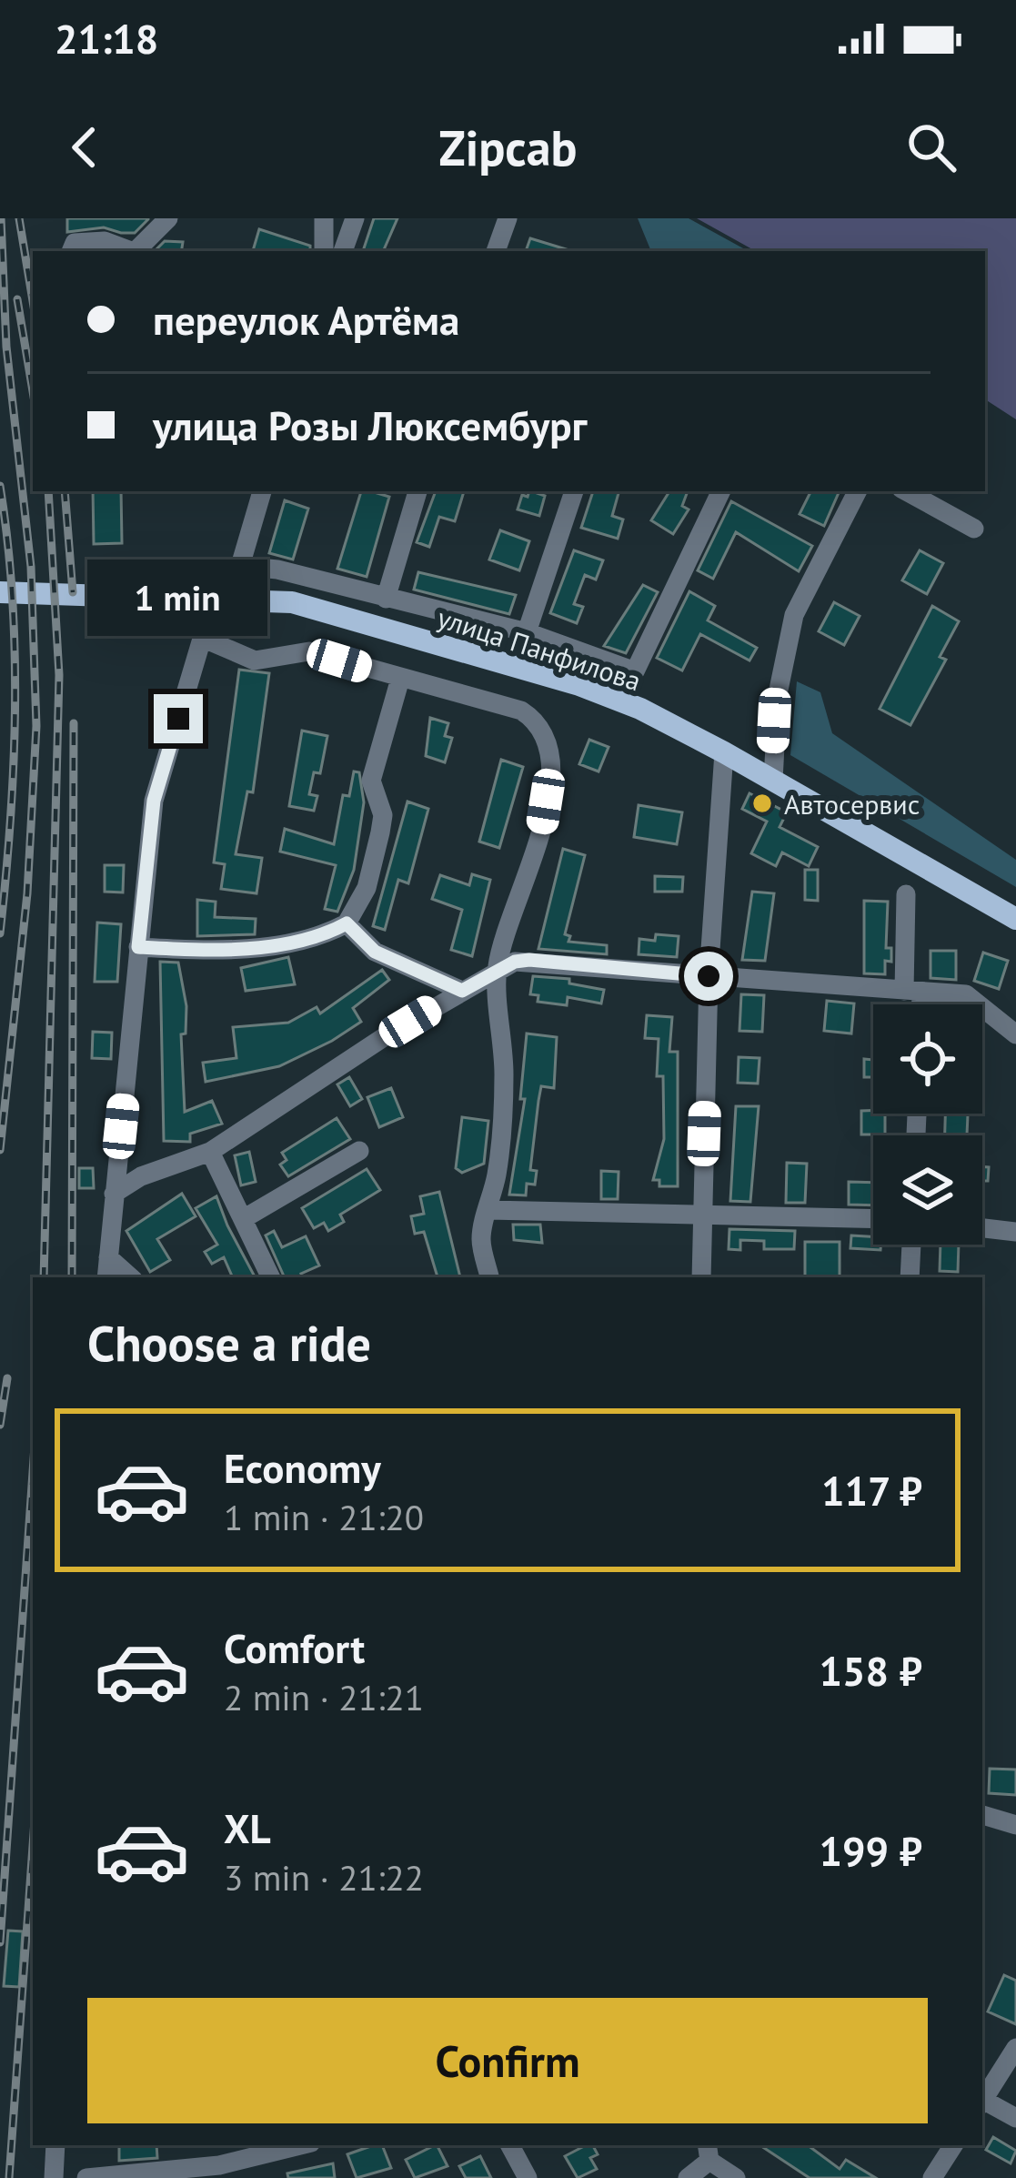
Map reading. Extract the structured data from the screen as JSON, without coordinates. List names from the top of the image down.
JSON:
{
  "streets": {
    "main road": ["улица Панфилова"]
  },
  "places": ["Автосервис"],
  "page": {
    "status": "21:18",
    "header": "Zipcab",
    "banner": ["переулок Артёма", "улица Розы Люксембург"],
    "bubble": "1 min",
    "heading": "Choose a ride",
    "list": [
      {
        "name": "Economy",
        "note": "1 min · 21:20",
        "value": "117 ₽"
      },
      {
        "name": "Comfort",
        "note": "2 min · 21:21",
        "value": "158 ₽"
      },
      {
        "name": "XL",
        "note": "3 min · 21:22",
        "value": "199 ₽"
      }
    ],
    "buttons": "Confirm"
  }
}
